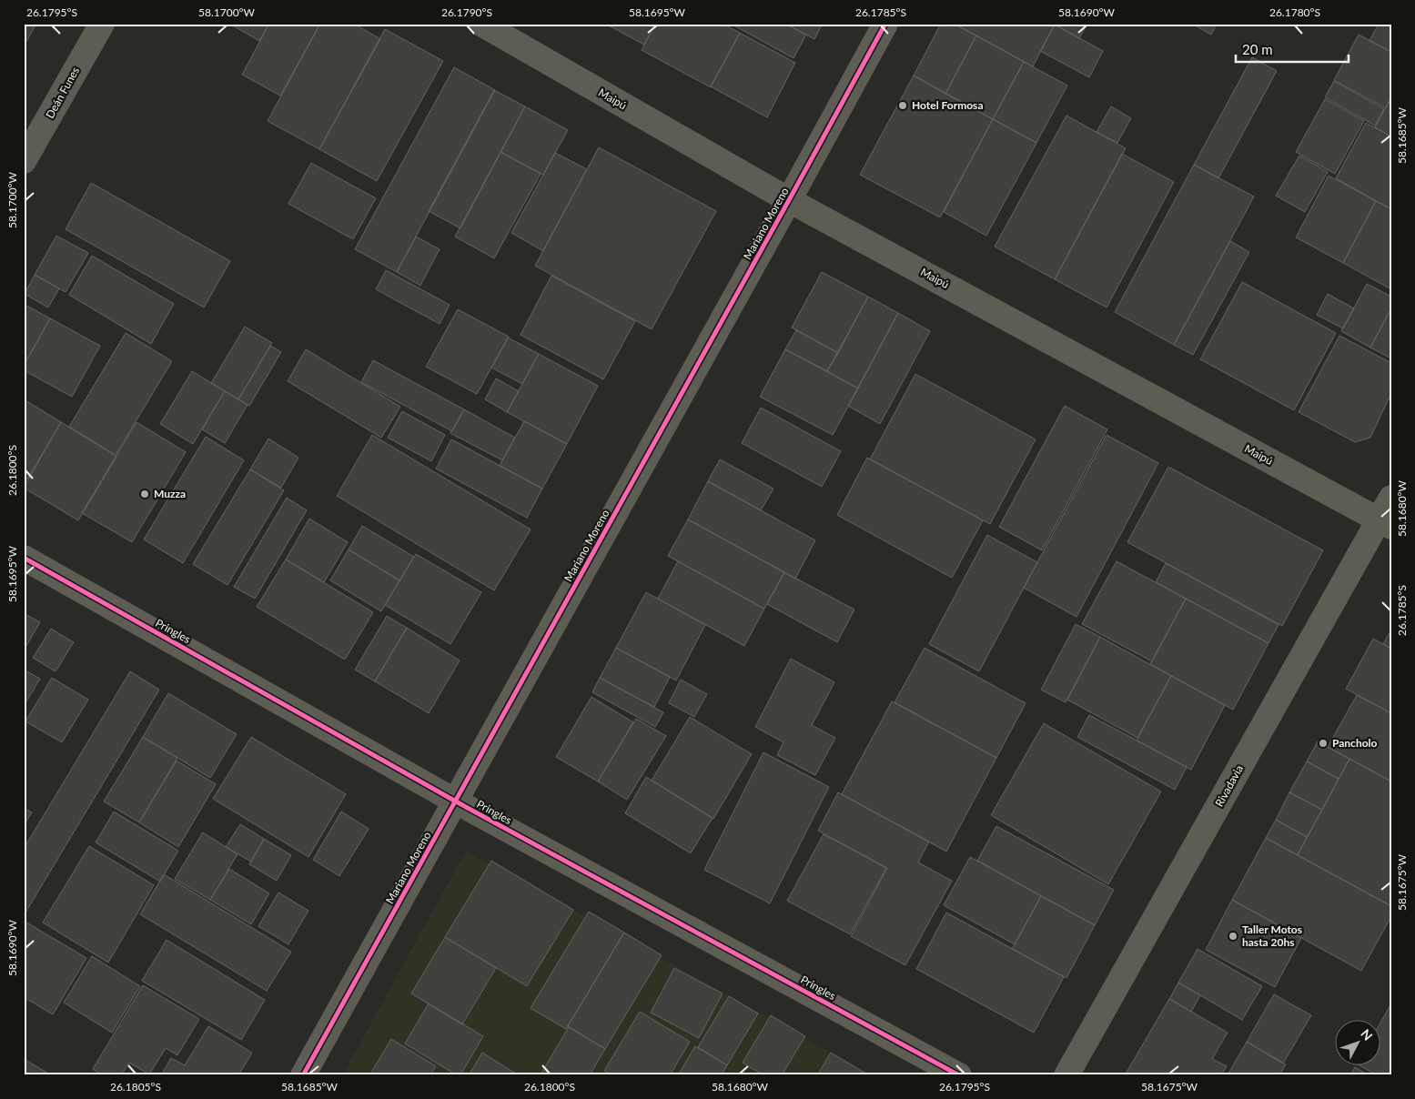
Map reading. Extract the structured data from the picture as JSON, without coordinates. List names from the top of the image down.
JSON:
{
  "streets": {
    "street": [
      "Deán Funes",
      "Maipú",
      "Mariano Moreno",
      "Pringles",
      "Rivadavia"
    ]
  },
  "crossings": [
    ["Maipú", "Mariano Moreno"],
    ["Maipú", "Rivadavia"],
    ["Mariano Moreno", "Pringles"]
  ],
  "places": [
    "Hotel Formosa",
    "Muzza",
    "Pancholo",
    "Taller Motos hasta 20hs"
  ],
  "scale_bar": "20 m",
  "north": "top right",
  "coordinates": [
    "26.1795°S",
    "58.1700°W",
    "26.1790°S",
    "58.1695°W",
    "26.1785°S",
    "58.1690°W",
    "26.1780°S",
    "58.1685°W",
    "26.1800°S",
    "58.1680°W",
    "58.1675°W",
    "26.1805°S"
  ]
}
